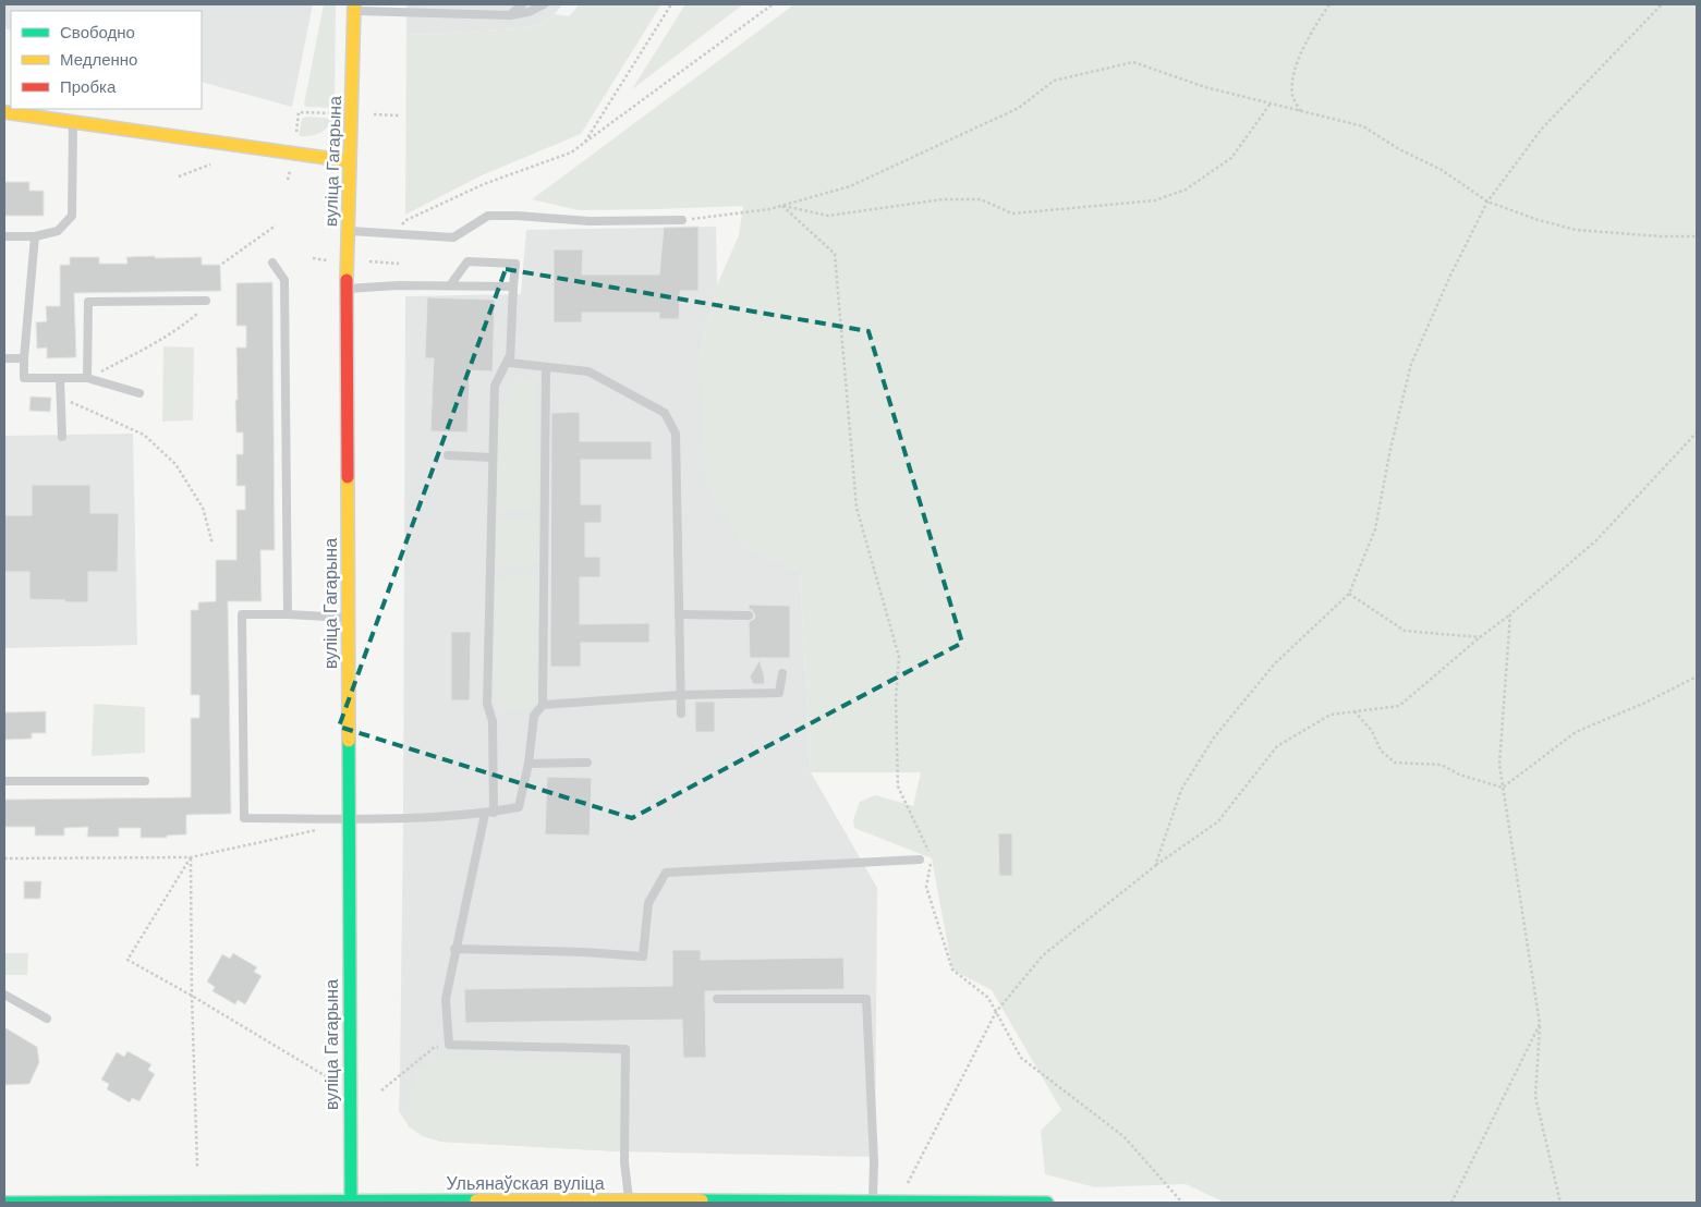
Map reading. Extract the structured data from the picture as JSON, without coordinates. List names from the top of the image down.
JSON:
{
  "streets": {
    "main road": ["вуліца Гагарына", "Ульянаўская вуліца"]
  },
  "crossings": [
    ["вуліца Гагарына", "Ульянаўская вуліца"]
  ],
  "legend": ["Свободно", "Медленно", "Пробка"]
}
